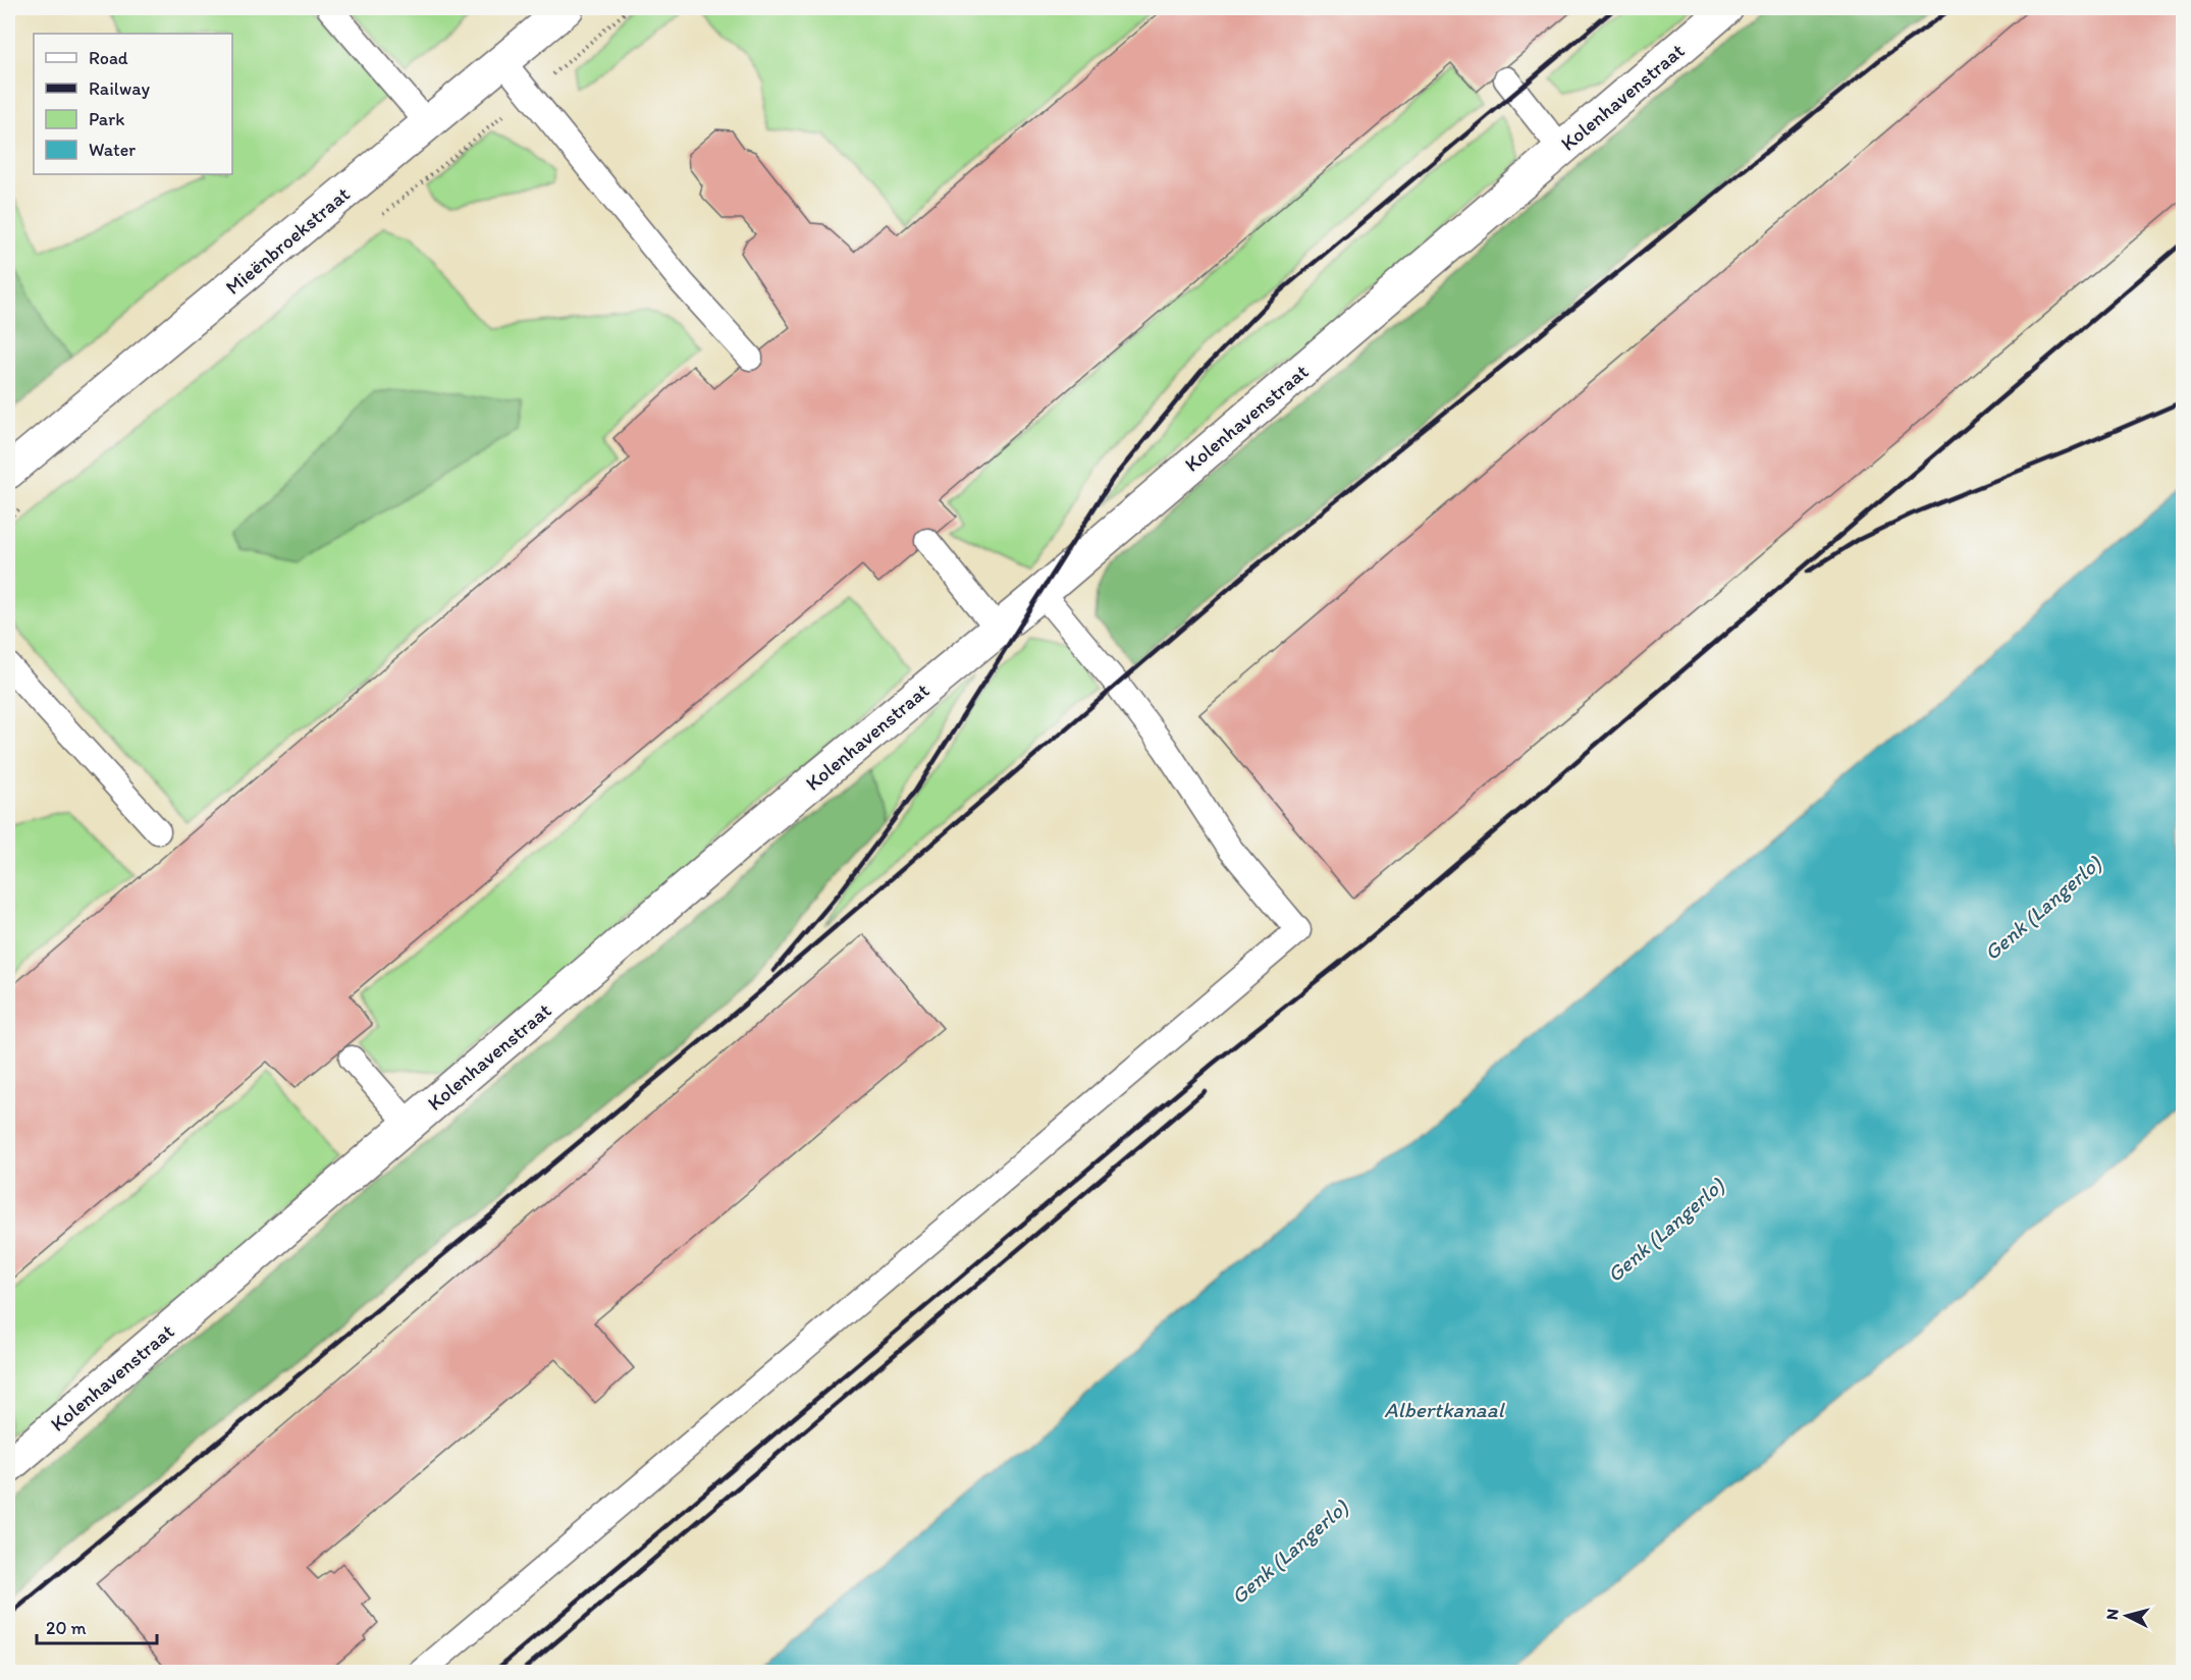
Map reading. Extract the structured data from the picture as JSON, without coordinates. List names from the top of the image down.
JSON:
{
  "streets": {
    "street": ["Kolenhavenstraat", "Mieënbroekstraat"]
  },
  "water": ["Genk (Langerlo)", "Albertkanaal"],
  "legend": [
    "Road",
    "Railway",
    "Park",
    "Water"
  ],
  "scale_bar": "20 m",
  "north": "left"
}
